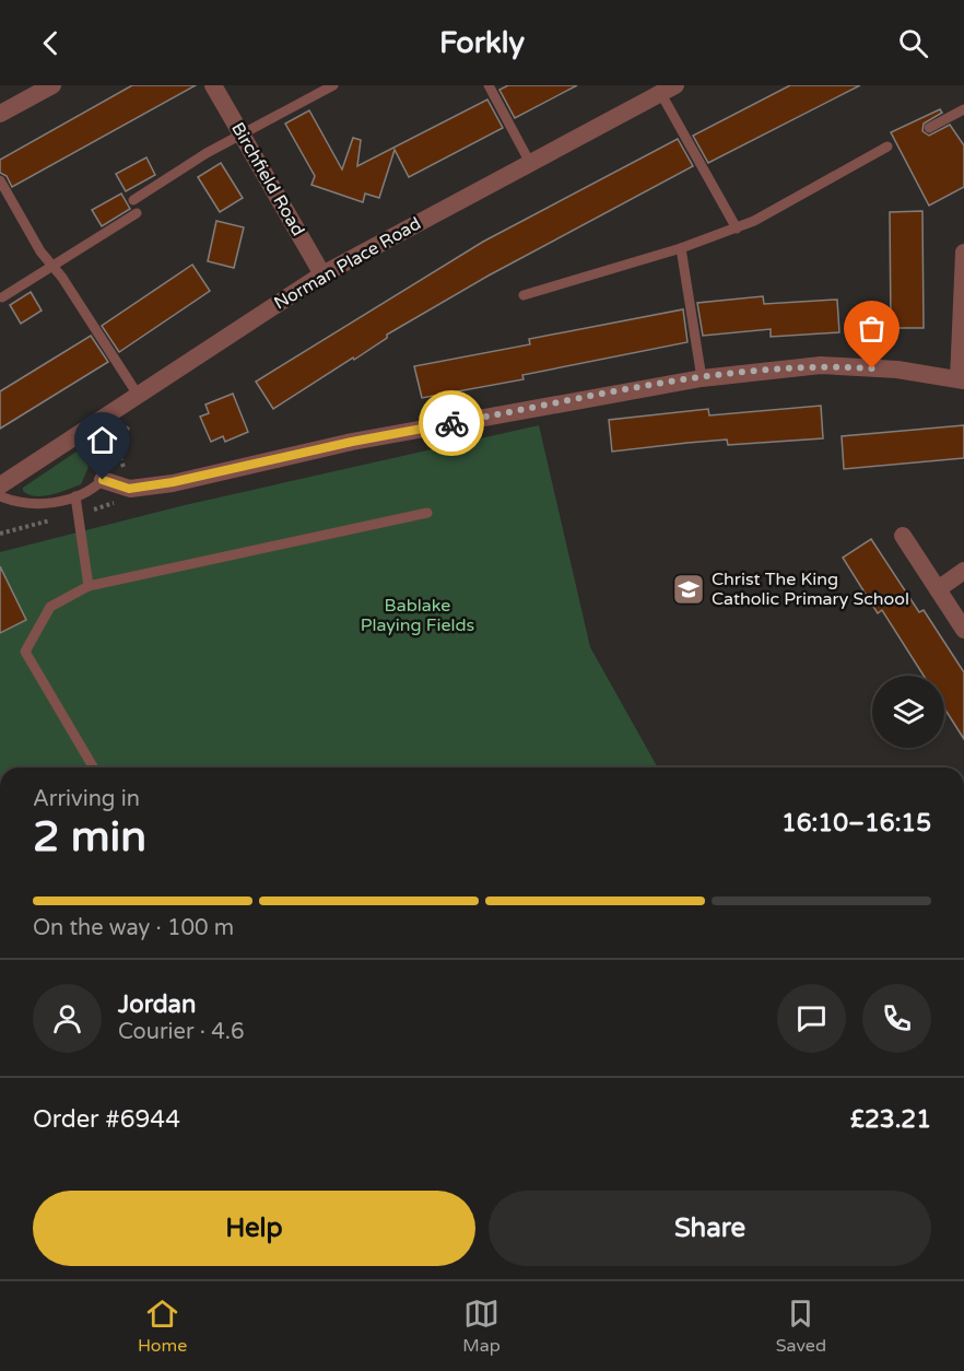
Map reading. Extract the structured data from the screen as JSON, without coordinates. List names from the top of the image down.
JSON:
{
  "streets": {
    "street": ["Birchfield Road", "Norman Place Road"]
  },
  "crossings": [
    ["Birchfield Road", "Norman Place Road"]
  ],
  "parks": ["Bablake Playing Fields"],
  "places": {
    "school or university": ["Christ The King Catholic Primary School"]
  },
  "page": {
    "header": "Forkly",
    "heading": ["2 min", "Arriving in", "16:10–16:15"],
    "panel": [
      "Jordan",
      "Courier · 4.6",
      "Order #6944",
      "£23.21"
    ],
    "bar": "On the way · 100 m",
    "buttons": ["Help", "Share"],
    "tabs": ["Home", "Map", "Saved"]
  }
}
